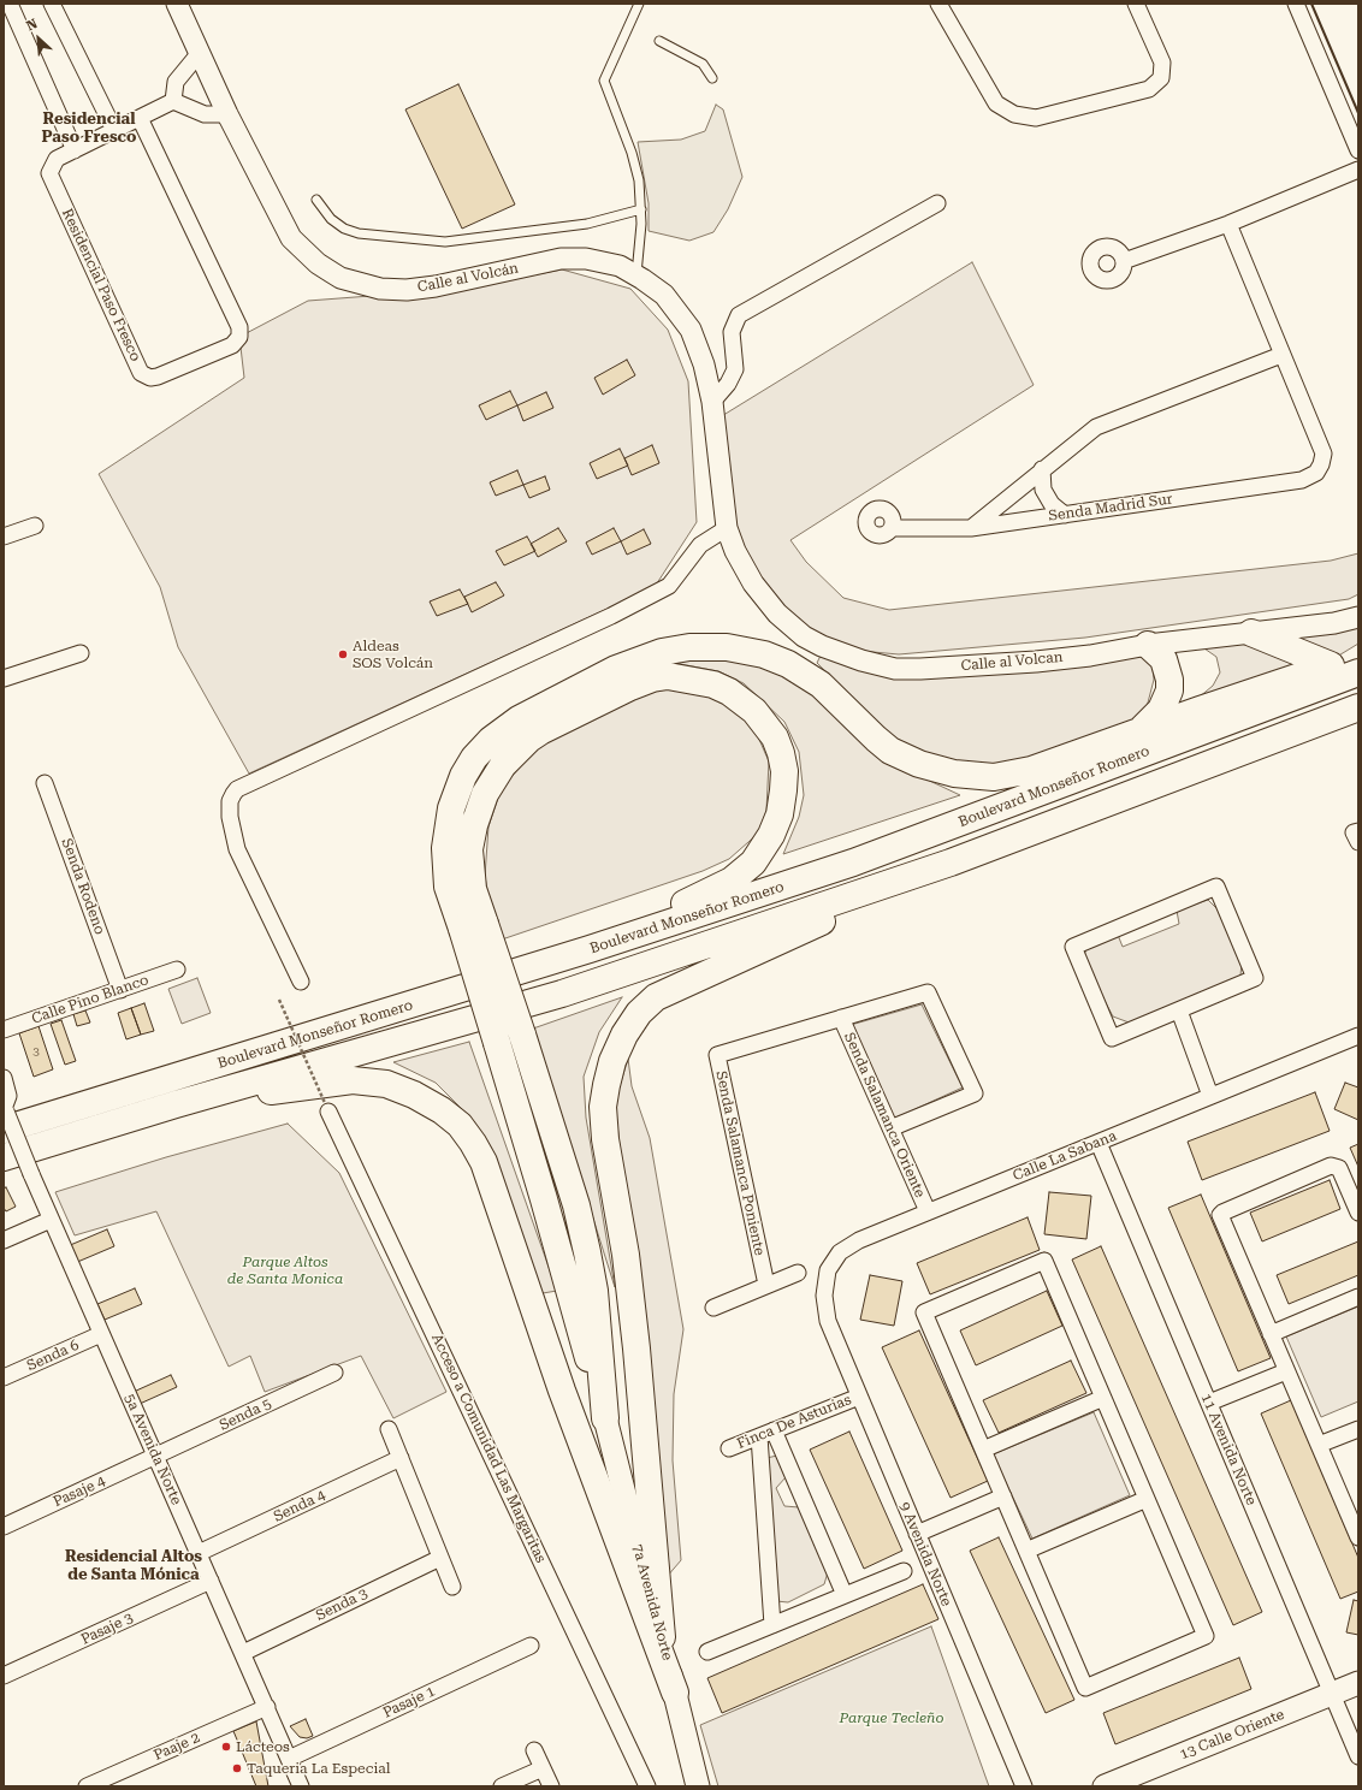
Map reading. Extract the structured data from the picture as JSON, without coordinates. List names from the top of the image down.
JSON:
{
  "streets": {
    "highway": ["Boulevard Monseñor Romero"],
    "main road": ["7a Avenida Norte", "13 Calle Oriente"],
    "street": [
      "Calle al Volcán",
      "Residencial Paso Fresco",
      "Senda Madrid Sur",
      "Calle al Volcan",
      "Senda Rodeno",
      "Calle Pino Blanco",
      "Senda Salamanca Oriente",
      "Calle La Sabana",
      "Senda Salamanca Poniente",
      "Senda 6",
      "Senda 5",
      "Finca De Asturias",
      "Acceso a Comunidad Las Margaritas",
      "5a Avenida Norte",
      "11 Avenida Norte",
      "Pasaje 4",
      "Senda 4",
      "9 Avenida Norte",
      "Senda 3",
      "Pasaje 3",
      "Pasaje 1",
      "Paaje 2"
    ]
  },
  "crossings": [
    ["Calle al Volcán", "Calle al Volcan"],
    ["Boulevard Monseñor Romero", "5a Avenida Norte"],
    ["Senda Rodeno", "Calle Pino Blanco"],
    ["Senda Salamanca Oriente", "Calle La Sabana"],
    ["Senda Salamanca Oriente", "Senda Salamanca Poniente"],
    ["Calle La Sabana", "11 Avenida Norte"],
    ["Calle La Sabana", "9 Avenida Norte"],
    ["Senda 6", "5a Avenida Norte"],
    ["Senda 5", "5a Avenida Norte"],
    ["Senda 5", "Pasaje 4"],
    ["Finca De Asturias", "9 Avenida Norte"],
    ["5a Avenida Norte", "Pasaje 4"],
    ["5a Avenida Norte", "Senda 4"],
    ["5a Avenida Norte", "Senda 3"],
    ["5a Avenida Norte", "Pasaje 3"],
    ["5a Avenida Norte", "Pasaje 1"],
    ["5a Avenida Norte", "Paaje 2"],
    ["11 Avenida Norte", "13 Calle Oriente"]
  ],
  "districts": ["Residencial Paso Fresco", "Residencial Altos de Santa Mónica"],
  "parks": ["Parque Altos de Santa Monica", "Parque Tecleño"],
  "places": ["Aldeas SOS Volcán", "Lácteos", "Taqueria La Especial"],
  "house_numbers": ["3"],
  "north": "top left"
}
